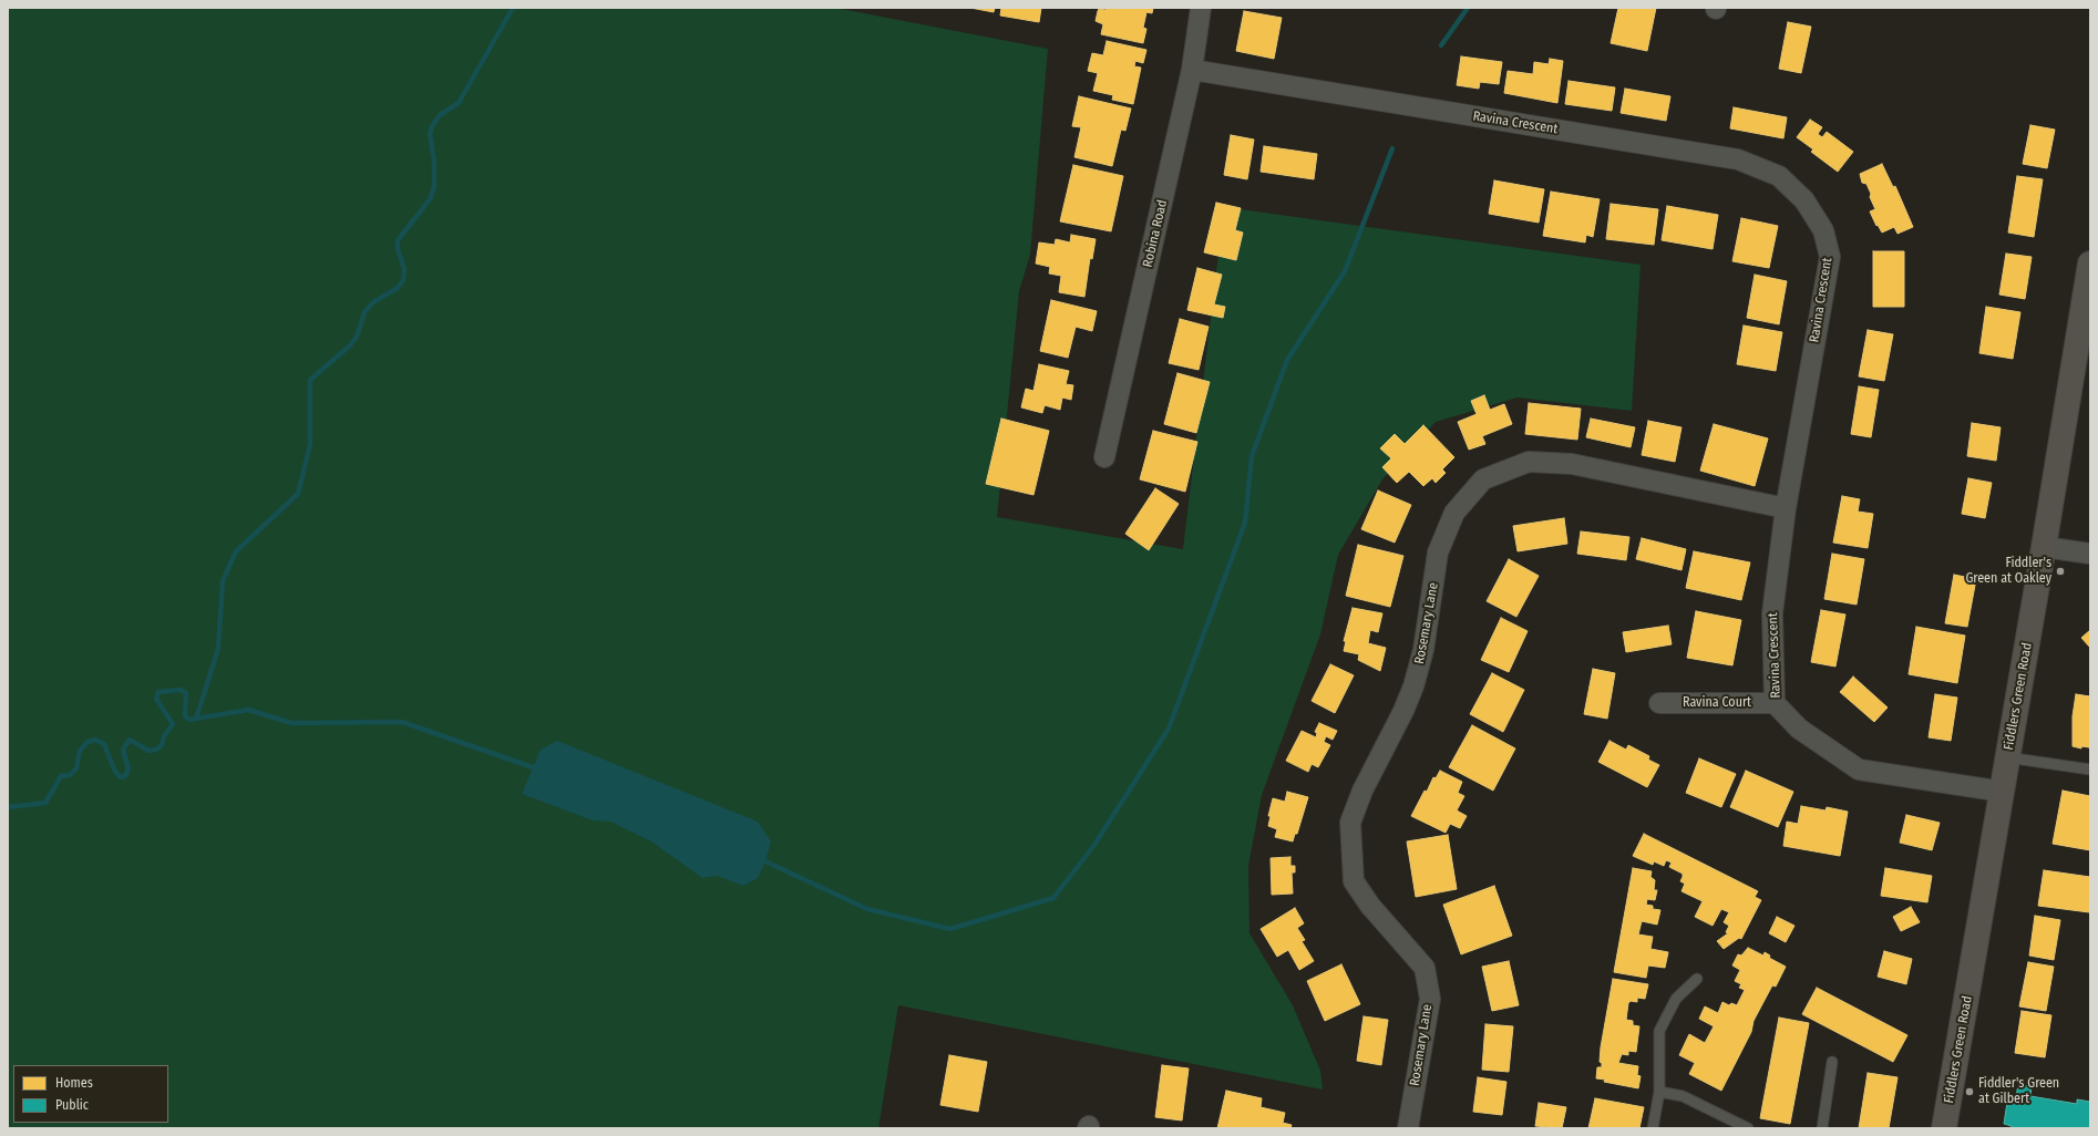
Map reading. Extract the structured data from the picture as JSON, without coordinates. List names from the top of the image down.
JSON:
{
  "streets": {
    "main road": ["Fiddlers Green Road"],
    "street": [
      "Ravina Crescent",
      "Robina Road",
      "Rosemary Lane",
      "Ravina Court"
    ]
  },
  "crossings": [
    ["Ravina Crescent", "Robina Road"],
    ["Ravina Crescent", "Rosemary Lane"],
    ["Ravina Crescent", "Fiddlers Green Road"],
    ["Ravina Crescent", "Ravina Court"]
  ],
  "places": ["Fiddler's Green at Oakley", "Fiddler's Green at Gilbert"],
  "legend": ["Homes", "Public"]
}
